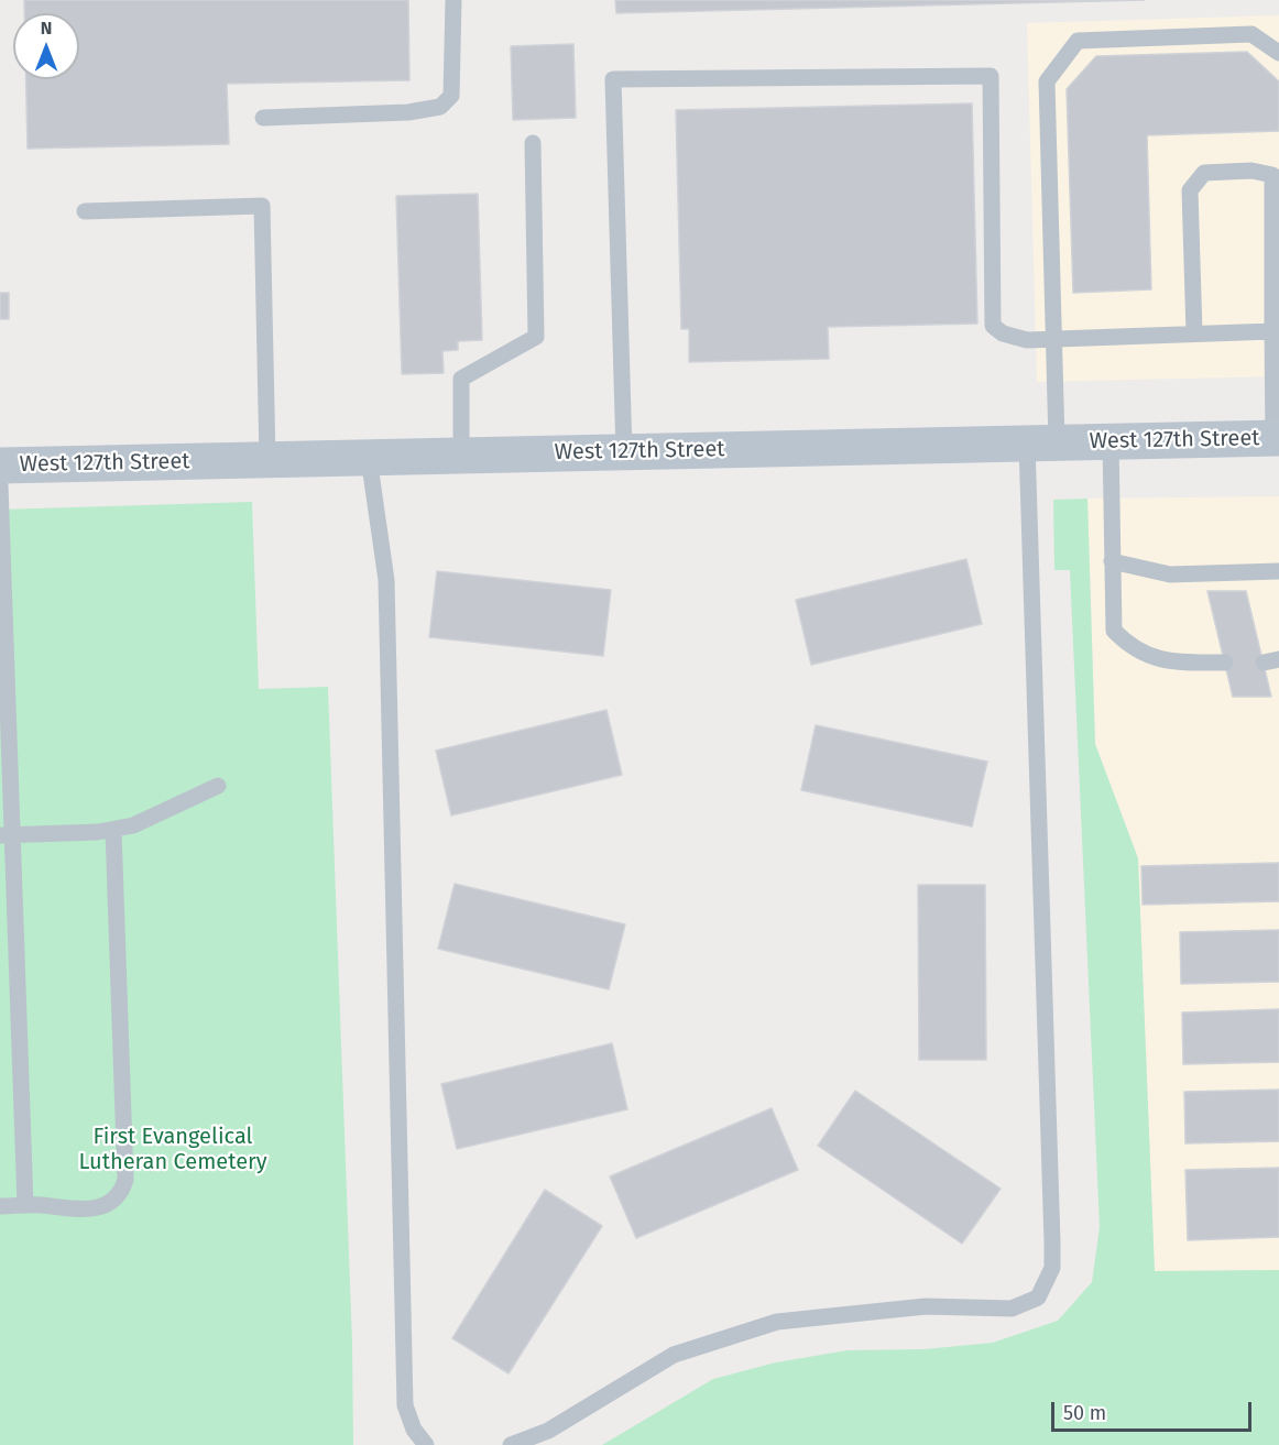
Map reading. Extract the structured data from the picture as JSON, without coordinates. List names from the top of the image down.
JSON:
{
  "streets": {
    "main road": ["West 127th Street"]
  },
  "parks": ["First Evangelical Lutheran Cemetery"],
  "scale_bar": "50 m",
  "north": "top"
}
